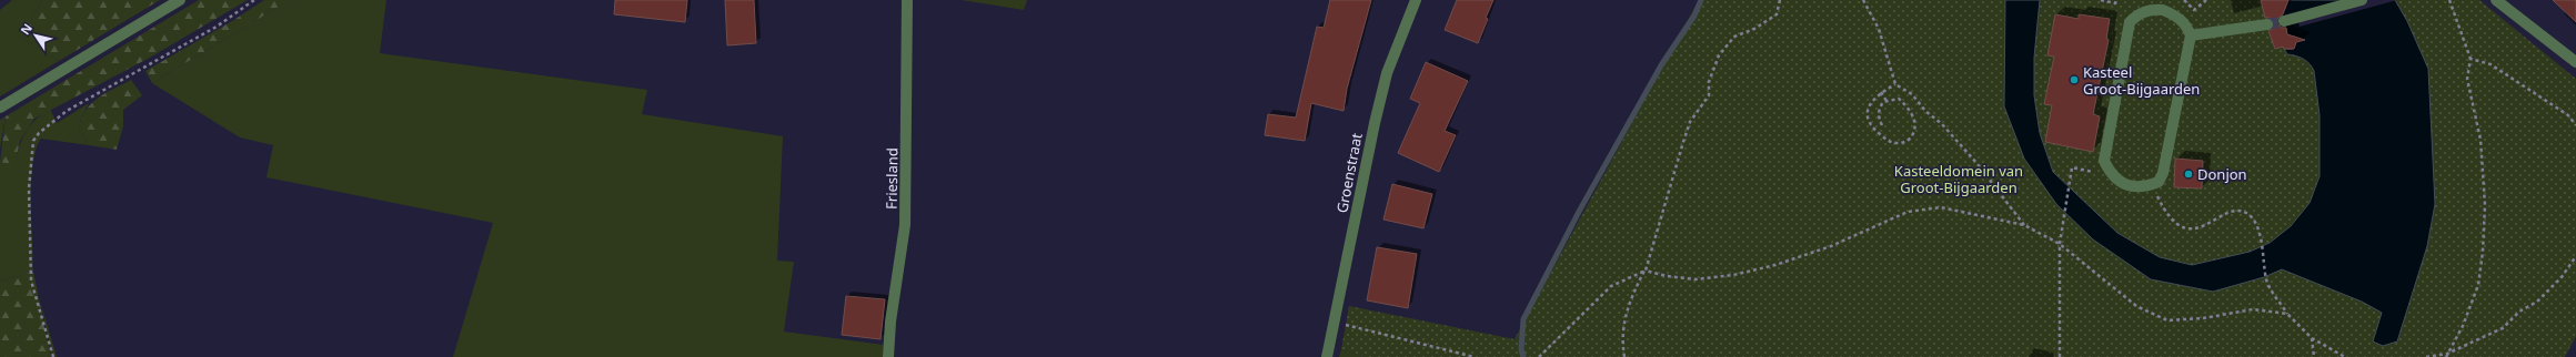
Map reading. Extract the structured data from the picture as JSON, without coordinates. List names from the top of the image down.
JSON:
{
  "streets": {
    "street": ["Groenstraat", "Friesland"]
  },
  "parks": ["Kasteeldomein van Groot-Bijgaarden"],
  "places": ["Kasteel Groot-Bijgaarden", "Donjon"],
  "north": "top left"
}
